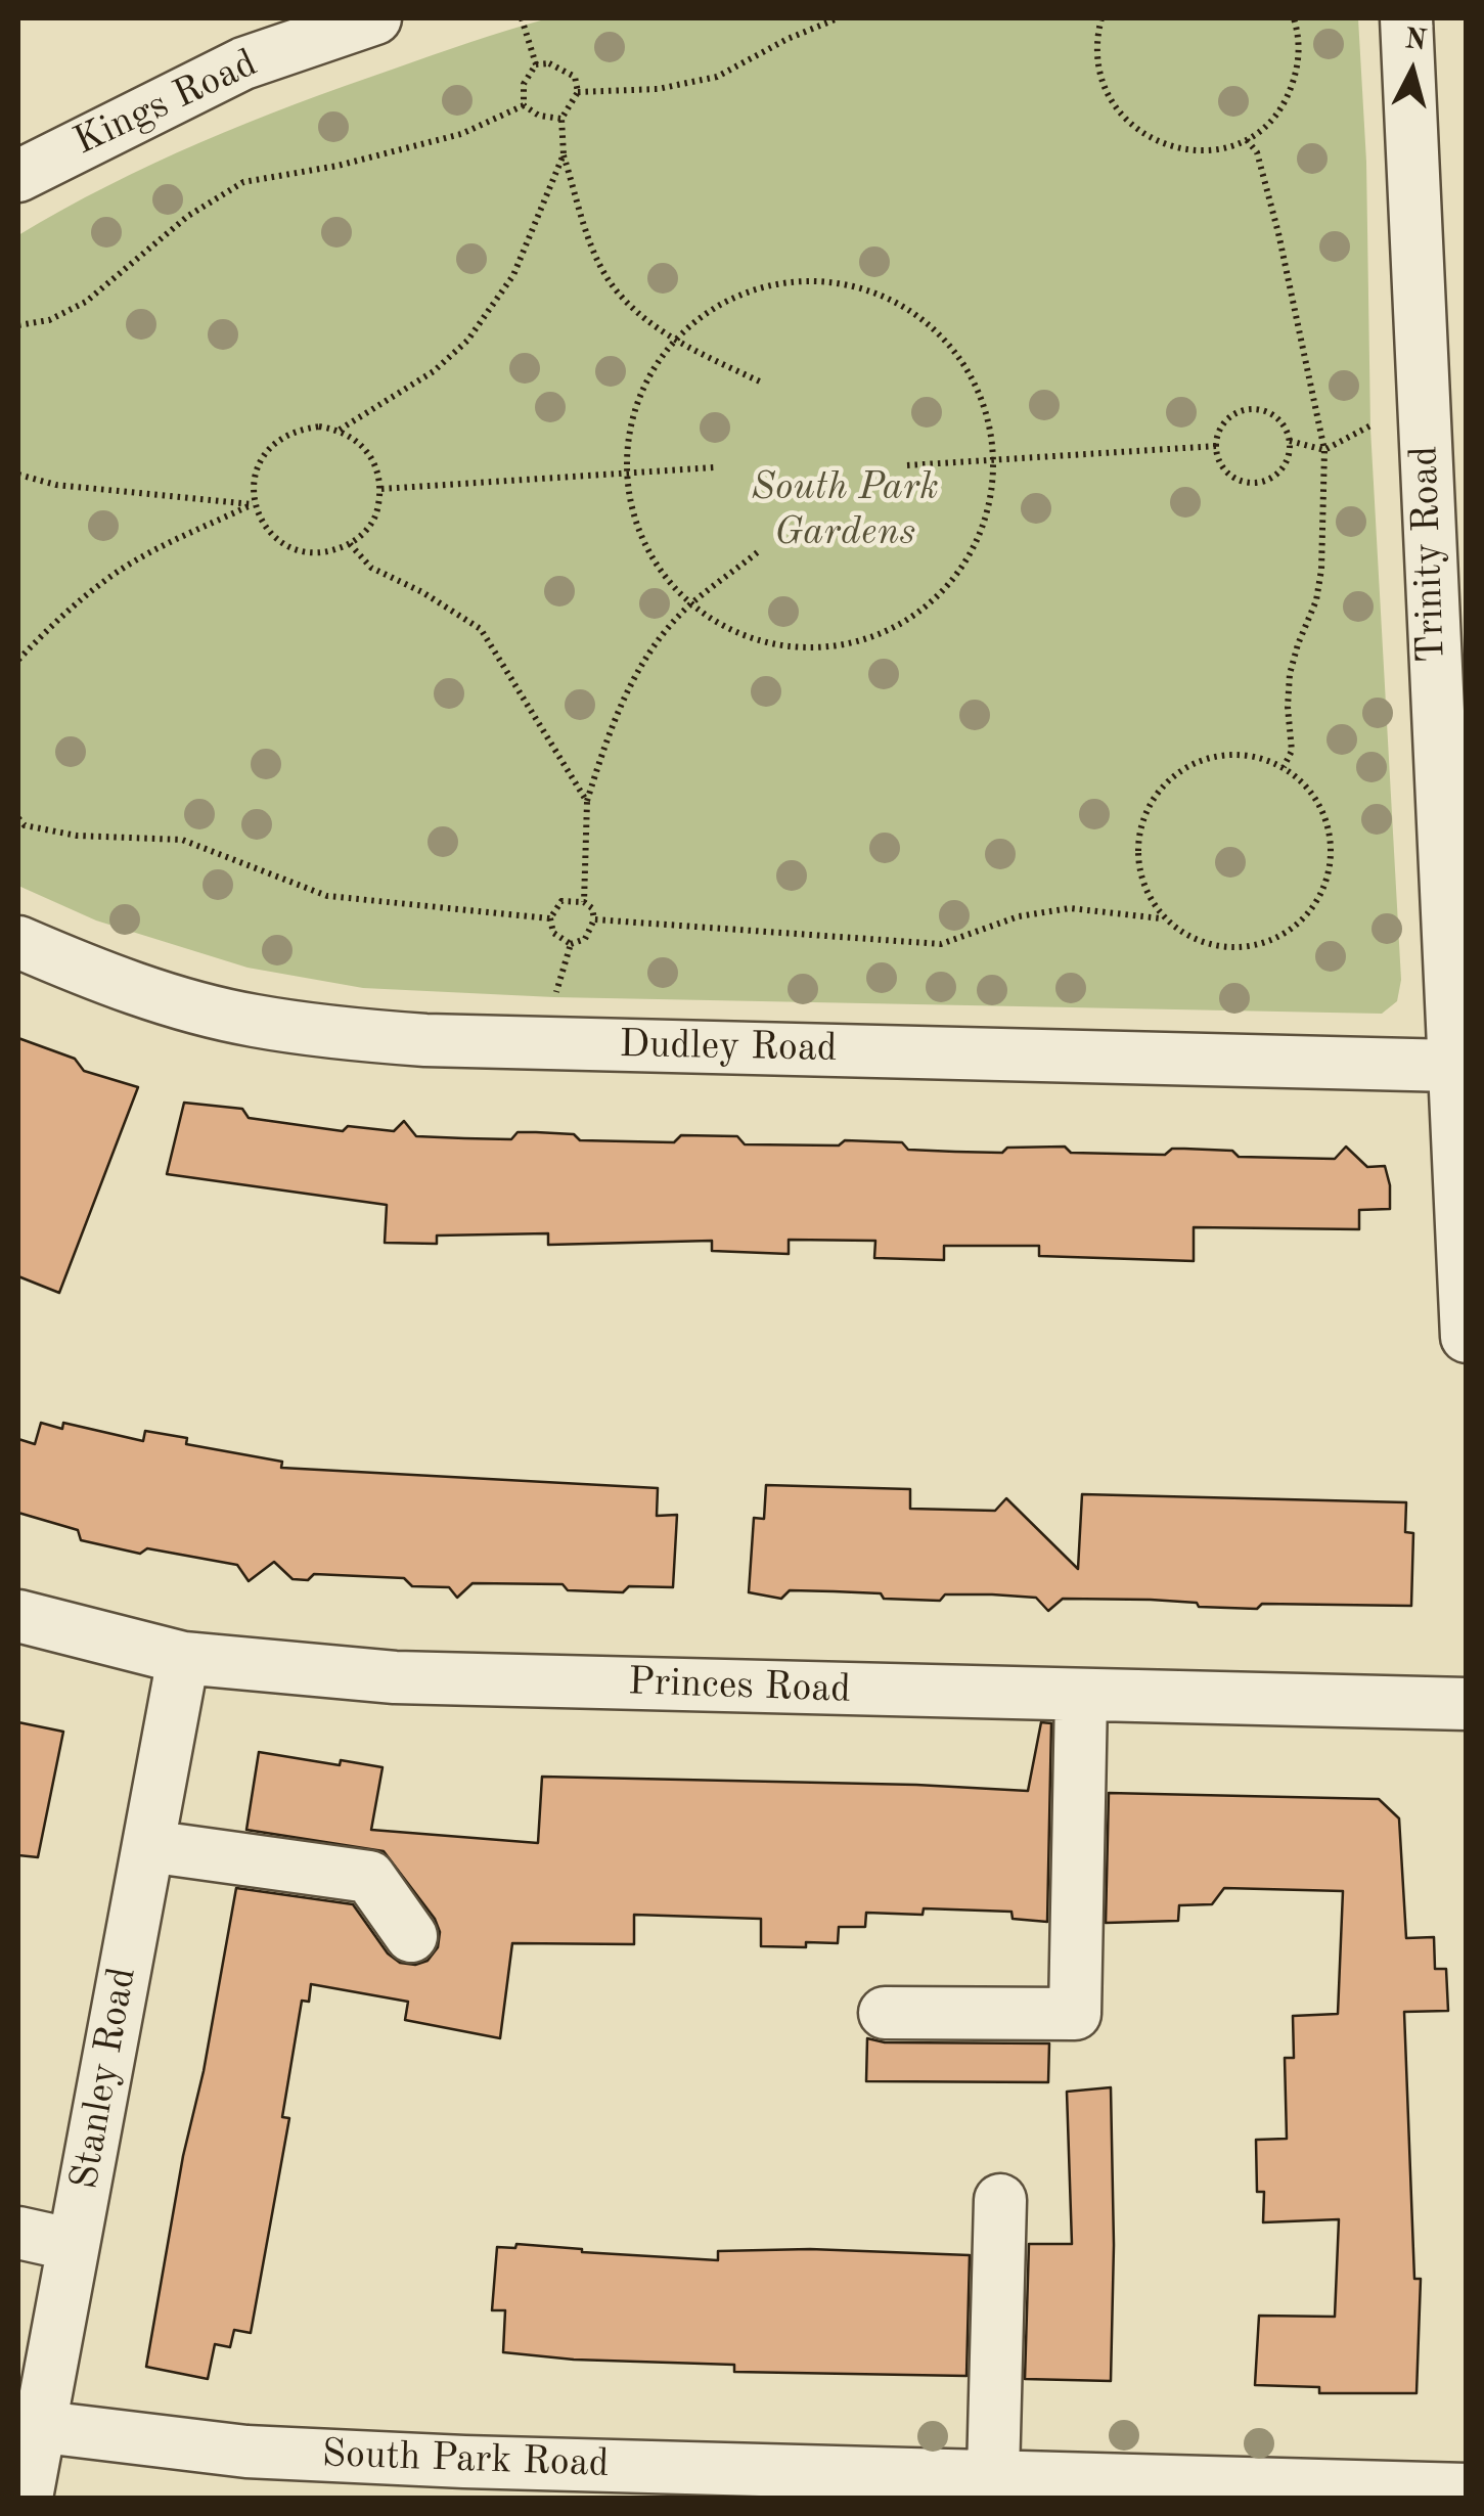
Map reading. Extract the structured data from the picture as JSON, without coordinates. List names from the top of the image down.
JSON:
{
  "streets": {
    "street": [
      "Kings Road",
      "Trinity Road",
      "Dudley Road",
      "Princes Road",
      "Stanley Road",
      "South Park Road"
    ]
  },
  "crossings": [
    ["Trinity Road", "Dudley Road"],
    ["Princes Road", "Stanley Road"],
    ["Stanley Road", "South Park Road"]
  ],
  "parks": ["South Park Gardens"],
  "north": "top"
}
